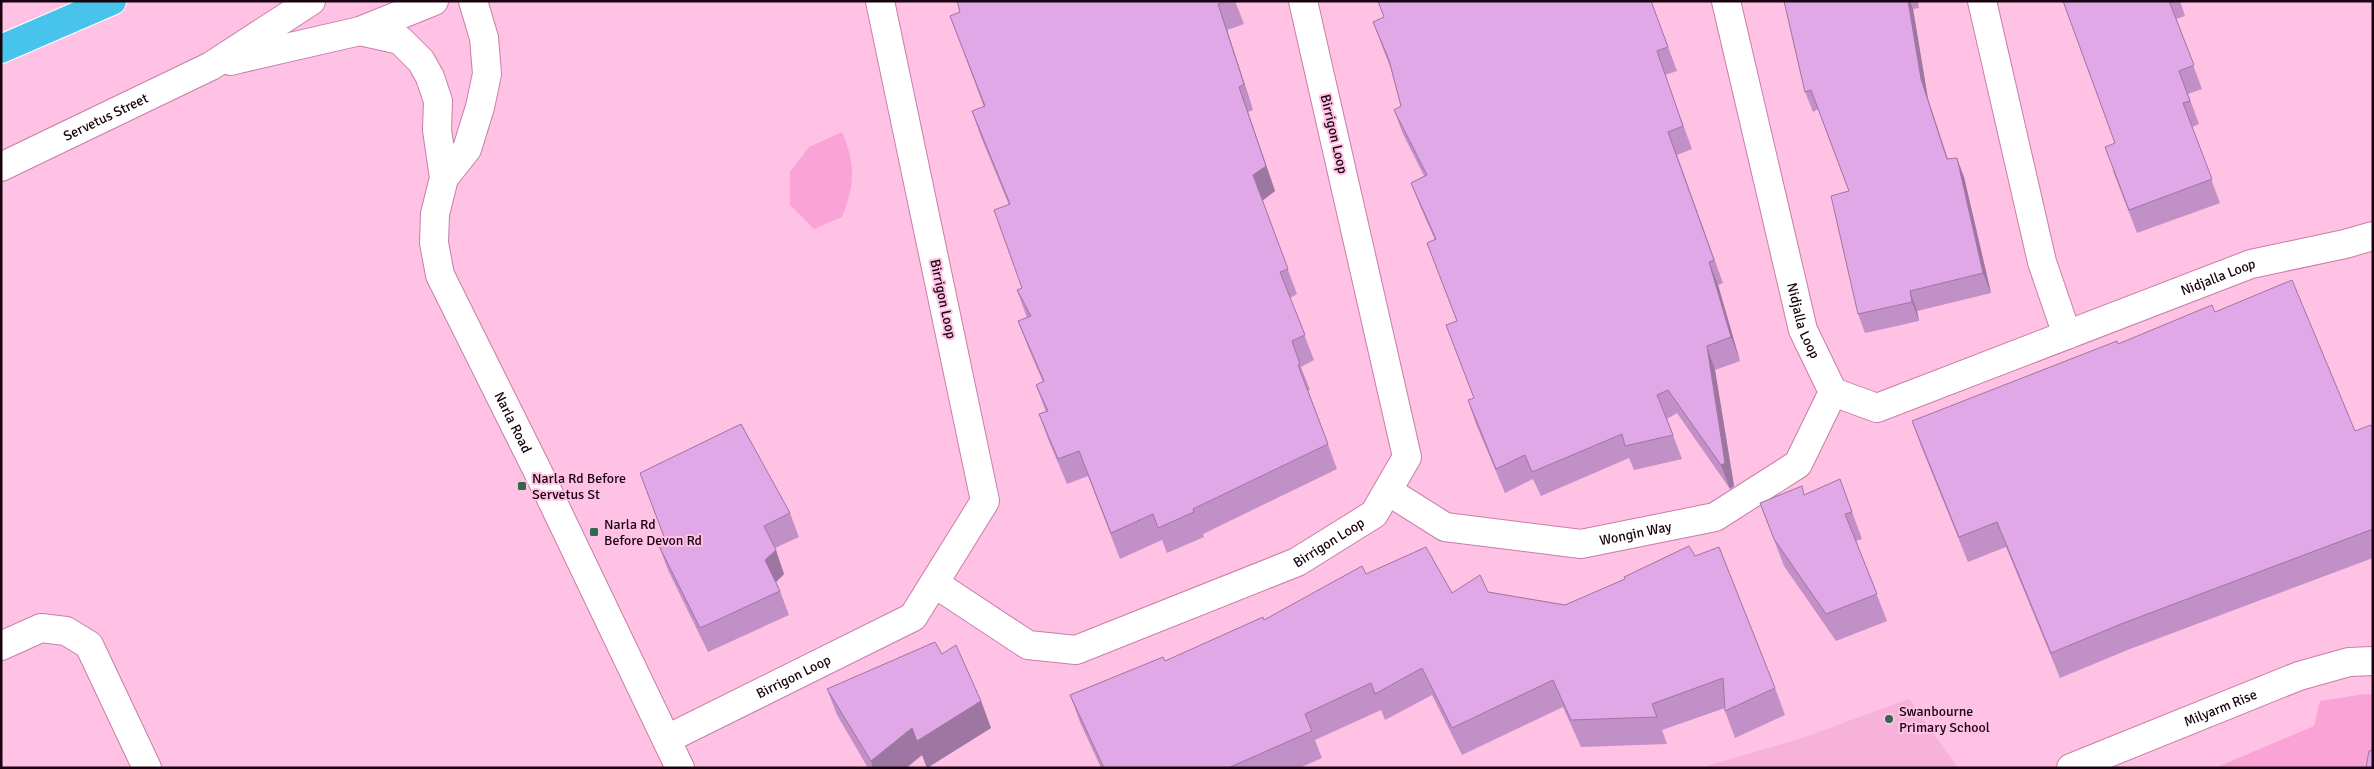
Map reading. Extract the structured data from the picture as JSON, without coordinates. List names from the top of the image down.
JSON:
{
  "streets": {
    "street": [
      "Servetus Street",
      "Birrigon Loop",
      "Nidjalla Loop",
      "Narla Road",
      "Wongin Way",
      "Milyarm Rise"
    ]
  },
  "crossings": [
    ["Servetus Street", "Narla Road"],
    ["Birrigon Loop", "Narla Road"],
    ["Birrigon Loop", "Wongin Way"],
    ["Nidjalla Loop", "Wongin Way"]
  ],
  "places": {
    "transit": ["Narla Rd Before Servetus St", "Narla Rd Before Devon Rd"],
    "other": ["Swanbourne Primary School"]
  }
}
